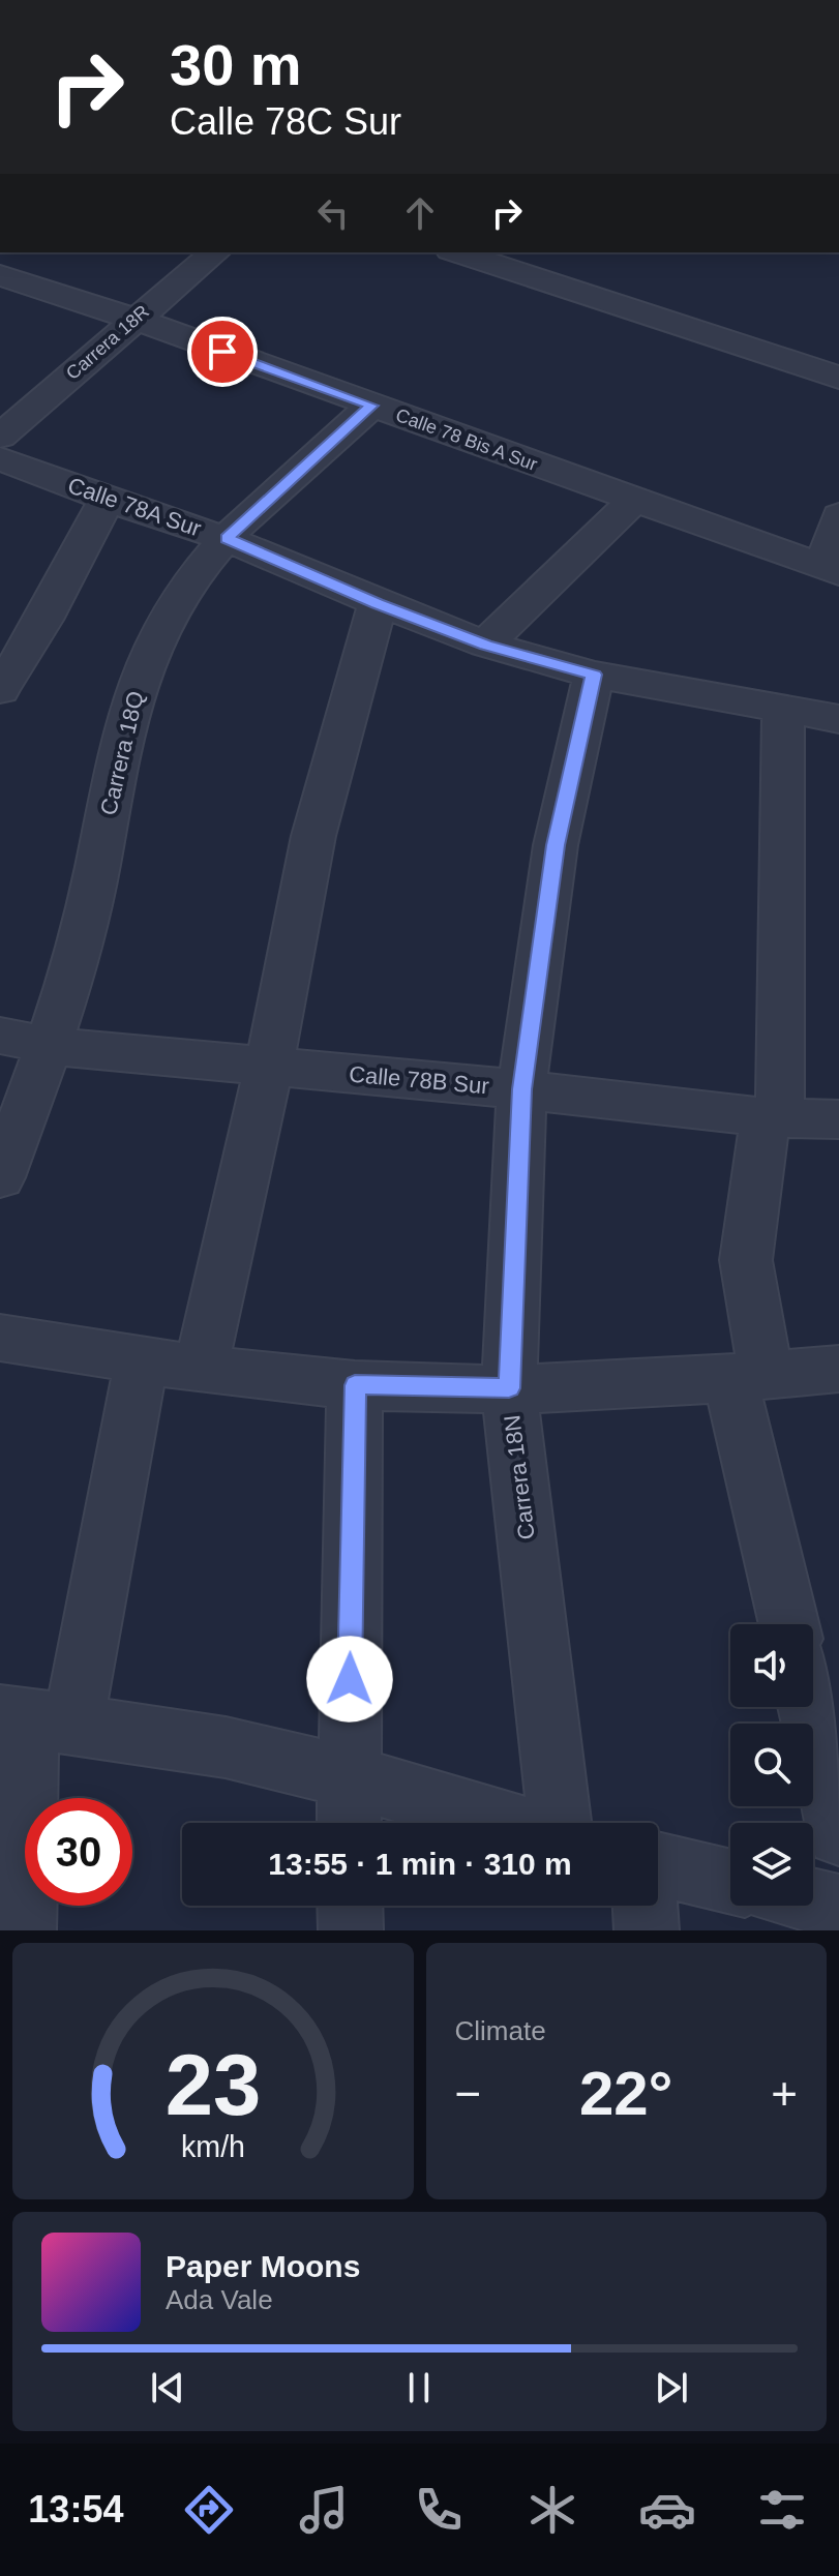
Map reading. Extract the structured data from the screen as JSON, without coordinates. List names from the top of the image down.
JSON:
{
  "streets": {
    "street": [
      "Carrera 18R",
      "Calle 78 Bis A Sur",
      "Calle 78A Sur",
      "Carrera 18Q",
      "Calle 78B Sur",
      "Carrera 18N"
    ]
  },
  "crossings": [
    ["Carrera 18R", "Calle 78 Bis A Sur"],
    ["Calle 78 Bis A Sur", "Carrera 18Q"],
    ["Calle 78A Sur", "Carrera 18Q"],
    ["Calle 78A Sur", "Carrera 18N"],
    ["Carrera 18Q", "Calle 78B Sur"],
    ["Calle 78B Sur", "Carrera 18N"]
  ],
  "page": {
    "turn": ["30 m", "Calle 78C Sur"],
    "limit": "30",
    "trip": "13:55 · 1 min · 310 m",
    "tile": "Climate",
    "heat": ["−", "22°", "+"],
    "song": ["Paper Moons", "Ada Vale"],
    "tabs": "13:54",
    "gauge": ["23", "km/h"]
  }
}
